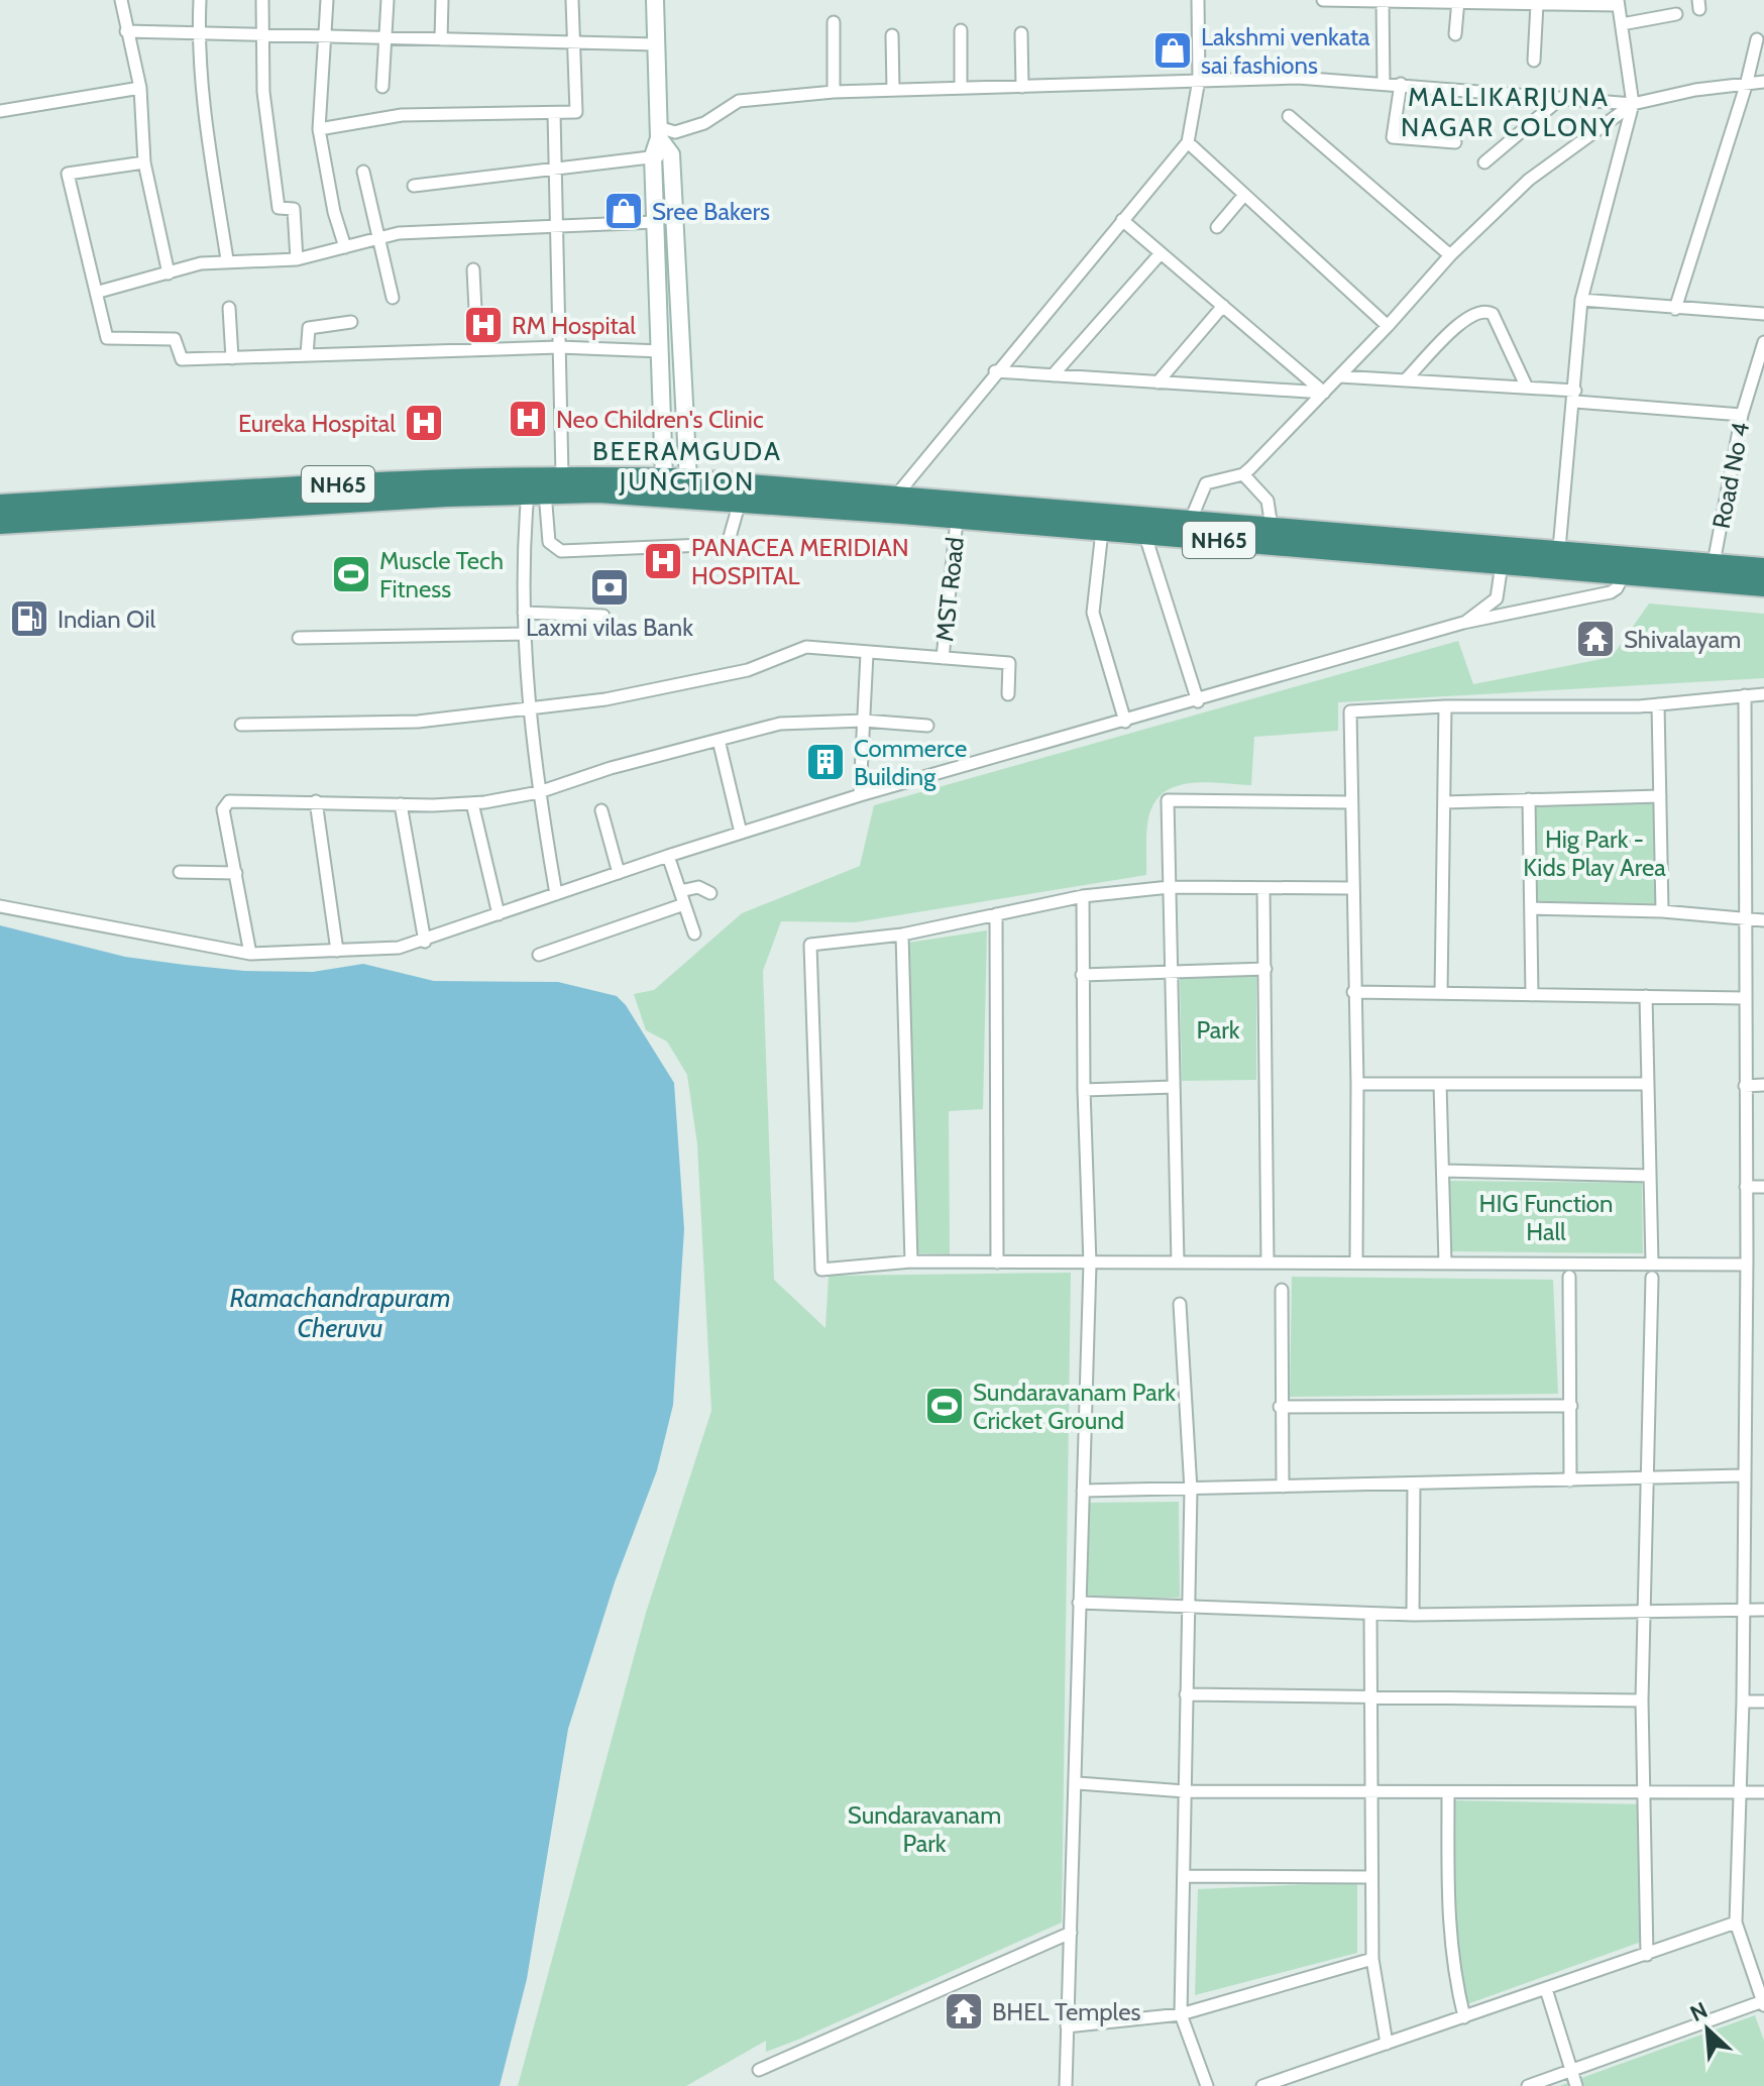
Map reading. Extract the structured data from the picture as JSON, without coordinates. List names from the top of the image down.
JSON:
{
  "streets": {
    "highway": ["NH65"],
    "street": ["Road No 4", "MST Road"]
  },
  "crossings": [
    ["Road No 4", "NH65"],
    ["NH65", "MST Road"]
  ],
  "districts": ["MALLIKARJUNA NAGAR COLONY", "BEERAMGUDA JUNCTION"],
  "water": ["Ramachandrapuram Cheruvu"],
  "parks": [
    "Hig Park - Kids Play Area",
    "Park",
    "HIG Function Hall",
    "Sundaravanam Park"
  ],
  "places": {
    "shop": ["Lakshmi venkata sai fashions", "Sree Bakers"],
    "hospital": [
      "RM Hospital",
      "Neo Children's Clinic",
      "Eureka Hospital",
      "PANACEA MERIDIAN HOSPITAL"
    ],
    "sports": ["Muscle Tech Fitness", "Sundaravanam Park Cricket Ground"],
    "bank": ["Laxmi vilas Bank"],
    "fuel station": ["Indian Oil"],
    "temple": ["Shivalayam", "BHEL Temples"],
    "building": ["Commerce Building"]
  },
  "north": "top left"
}
